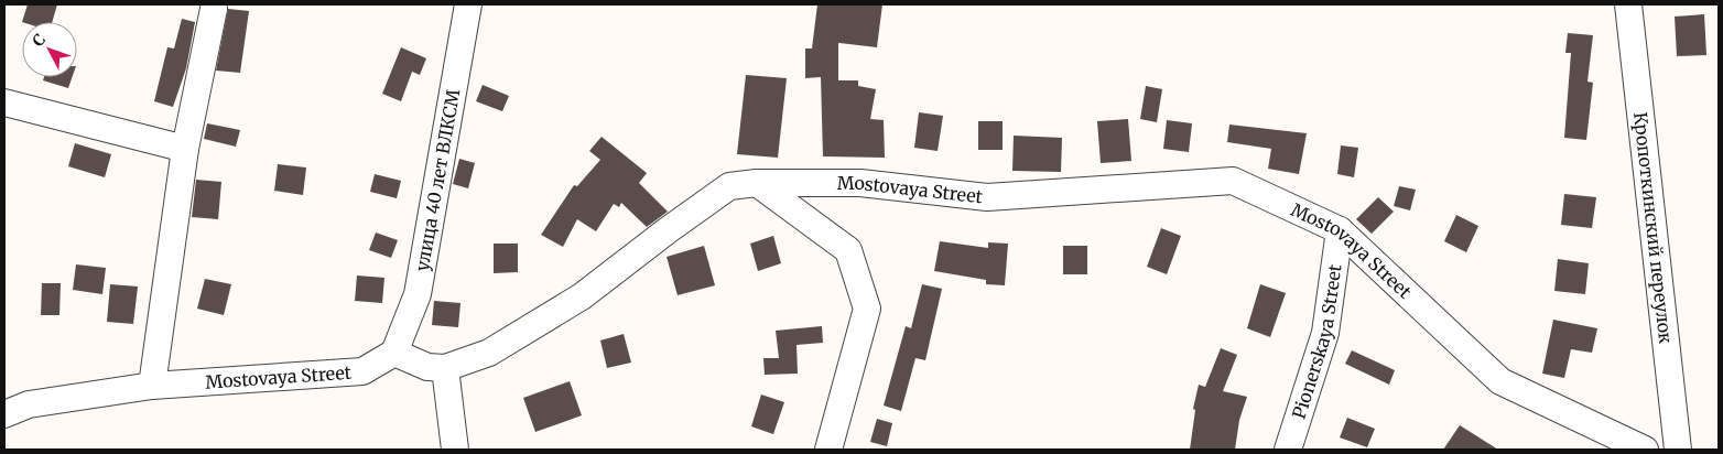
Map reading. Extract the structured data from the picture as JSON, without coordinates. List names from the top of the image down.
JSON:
{
  "streets": {
    "street": [
      "улица 40 лет ВЛКСМ",
      "Mostovaya Street",
      "Кропоткинский переулок",
      "Pionerskaya Street"
    ]
  },
  "crossings": [
    ["улица 40 лет ВЛКСМ", "Mostovaya Street"],
    ["Mostovaya Street", "Pionerskaya Street"]
  ],
  "north": "top left"
}
